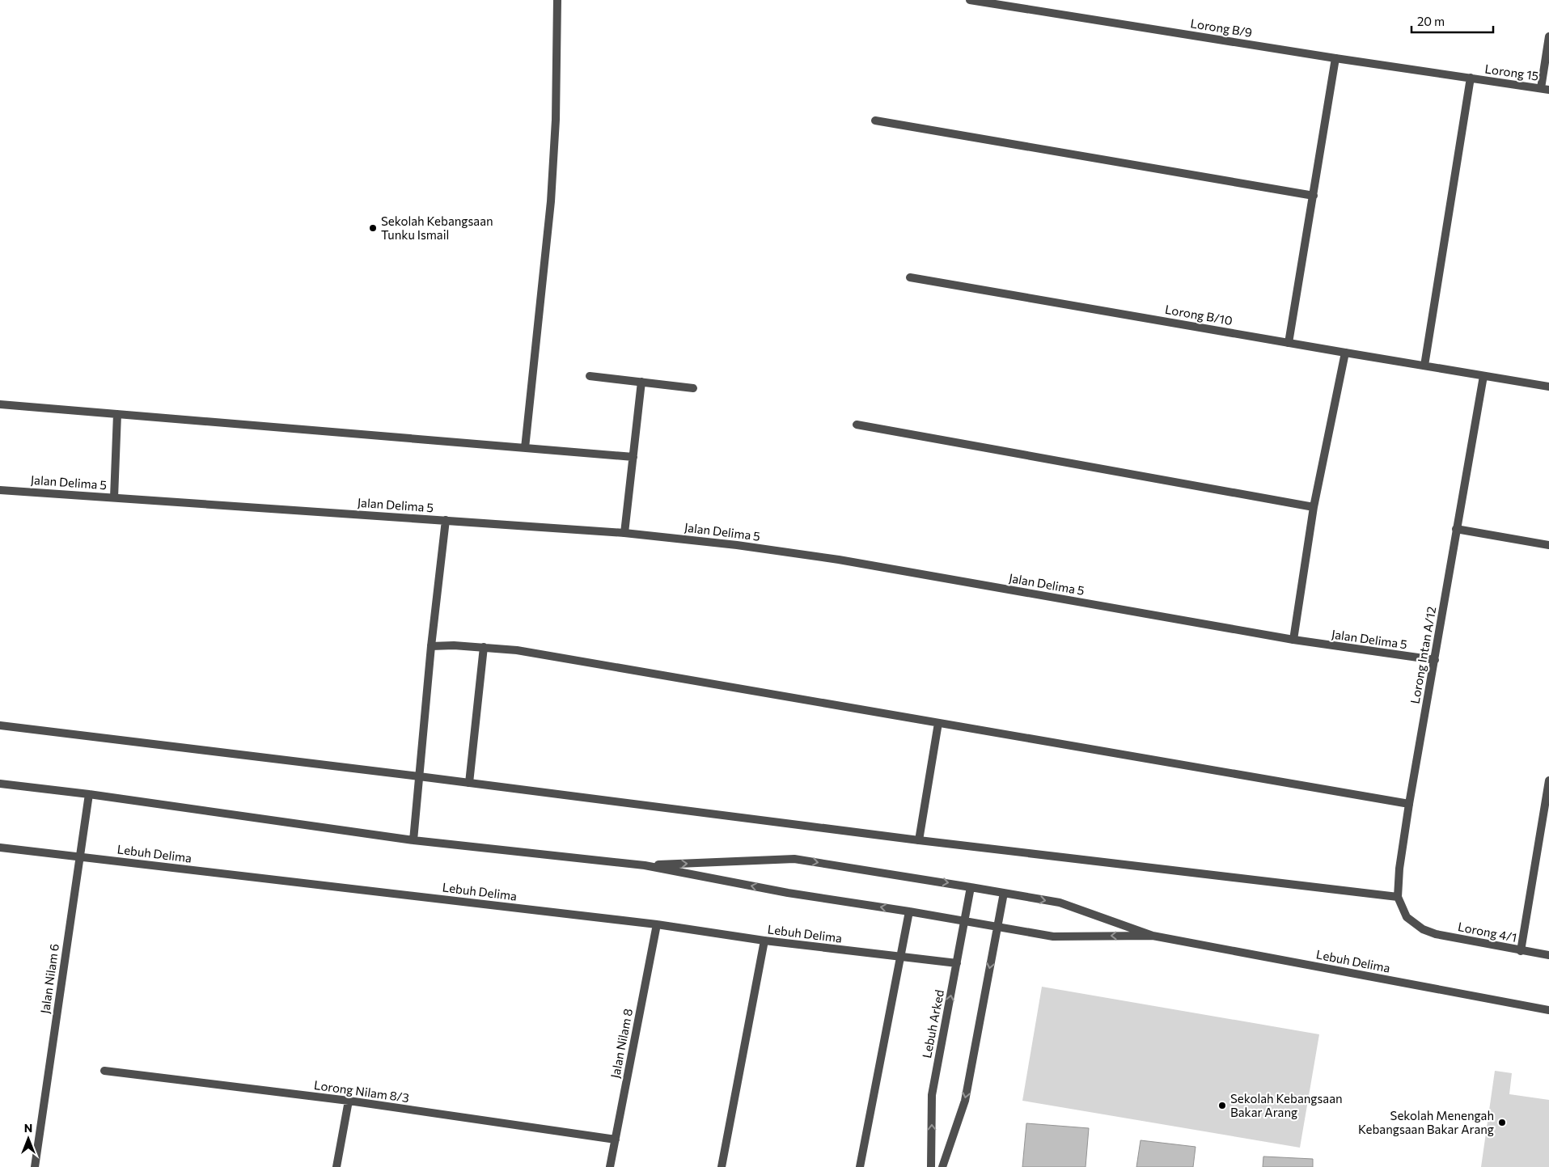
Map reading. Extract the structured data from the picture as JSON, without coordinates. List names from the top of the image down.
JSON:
{
  "streets": {
    "street": [
      "Lorong B/9",
      "Lorong 15",
      "Lorong B/10",
      "Jalan Delima 5",
      "Lorong Intan A/12",
      "Lebuh Delima",
      "Lorong 4/1",
      "Jalan Nilam 6",
      "Lebuh Arked",
      "Jalan Nilam 8",
      "Lorong Nilam 8/3"
    ]
  },
  "crossings": [
    ["Lorong B/9", "Lorong 15"],
    ["Lorong B/10", "Lorong Intan A/12"],
    ["Jalan Delima 5", "Lorong Intan A/12"],
    ["Lorong Intan A/12", "Lorong 4/1"],
    ["Lebuh Delima", "Jalan Nilam 6"],
    ["Lebuh Delima", "Lebuh Arked"],
    ["Lebuh Delima", "Jalan Nilam 8"],
    ["Jalan Nilam 8", "Lorong Nilam 8/3"]
  ],
  "places": ["Sekolah Kebangsaan Tunku Ismail", "Sekolah Kebangsaan Bakar Arang", "Sekolah Menengah Kebangsaan Bakar Arang"],
  "scale_bar": "20 m",
  "north": "top"
}
